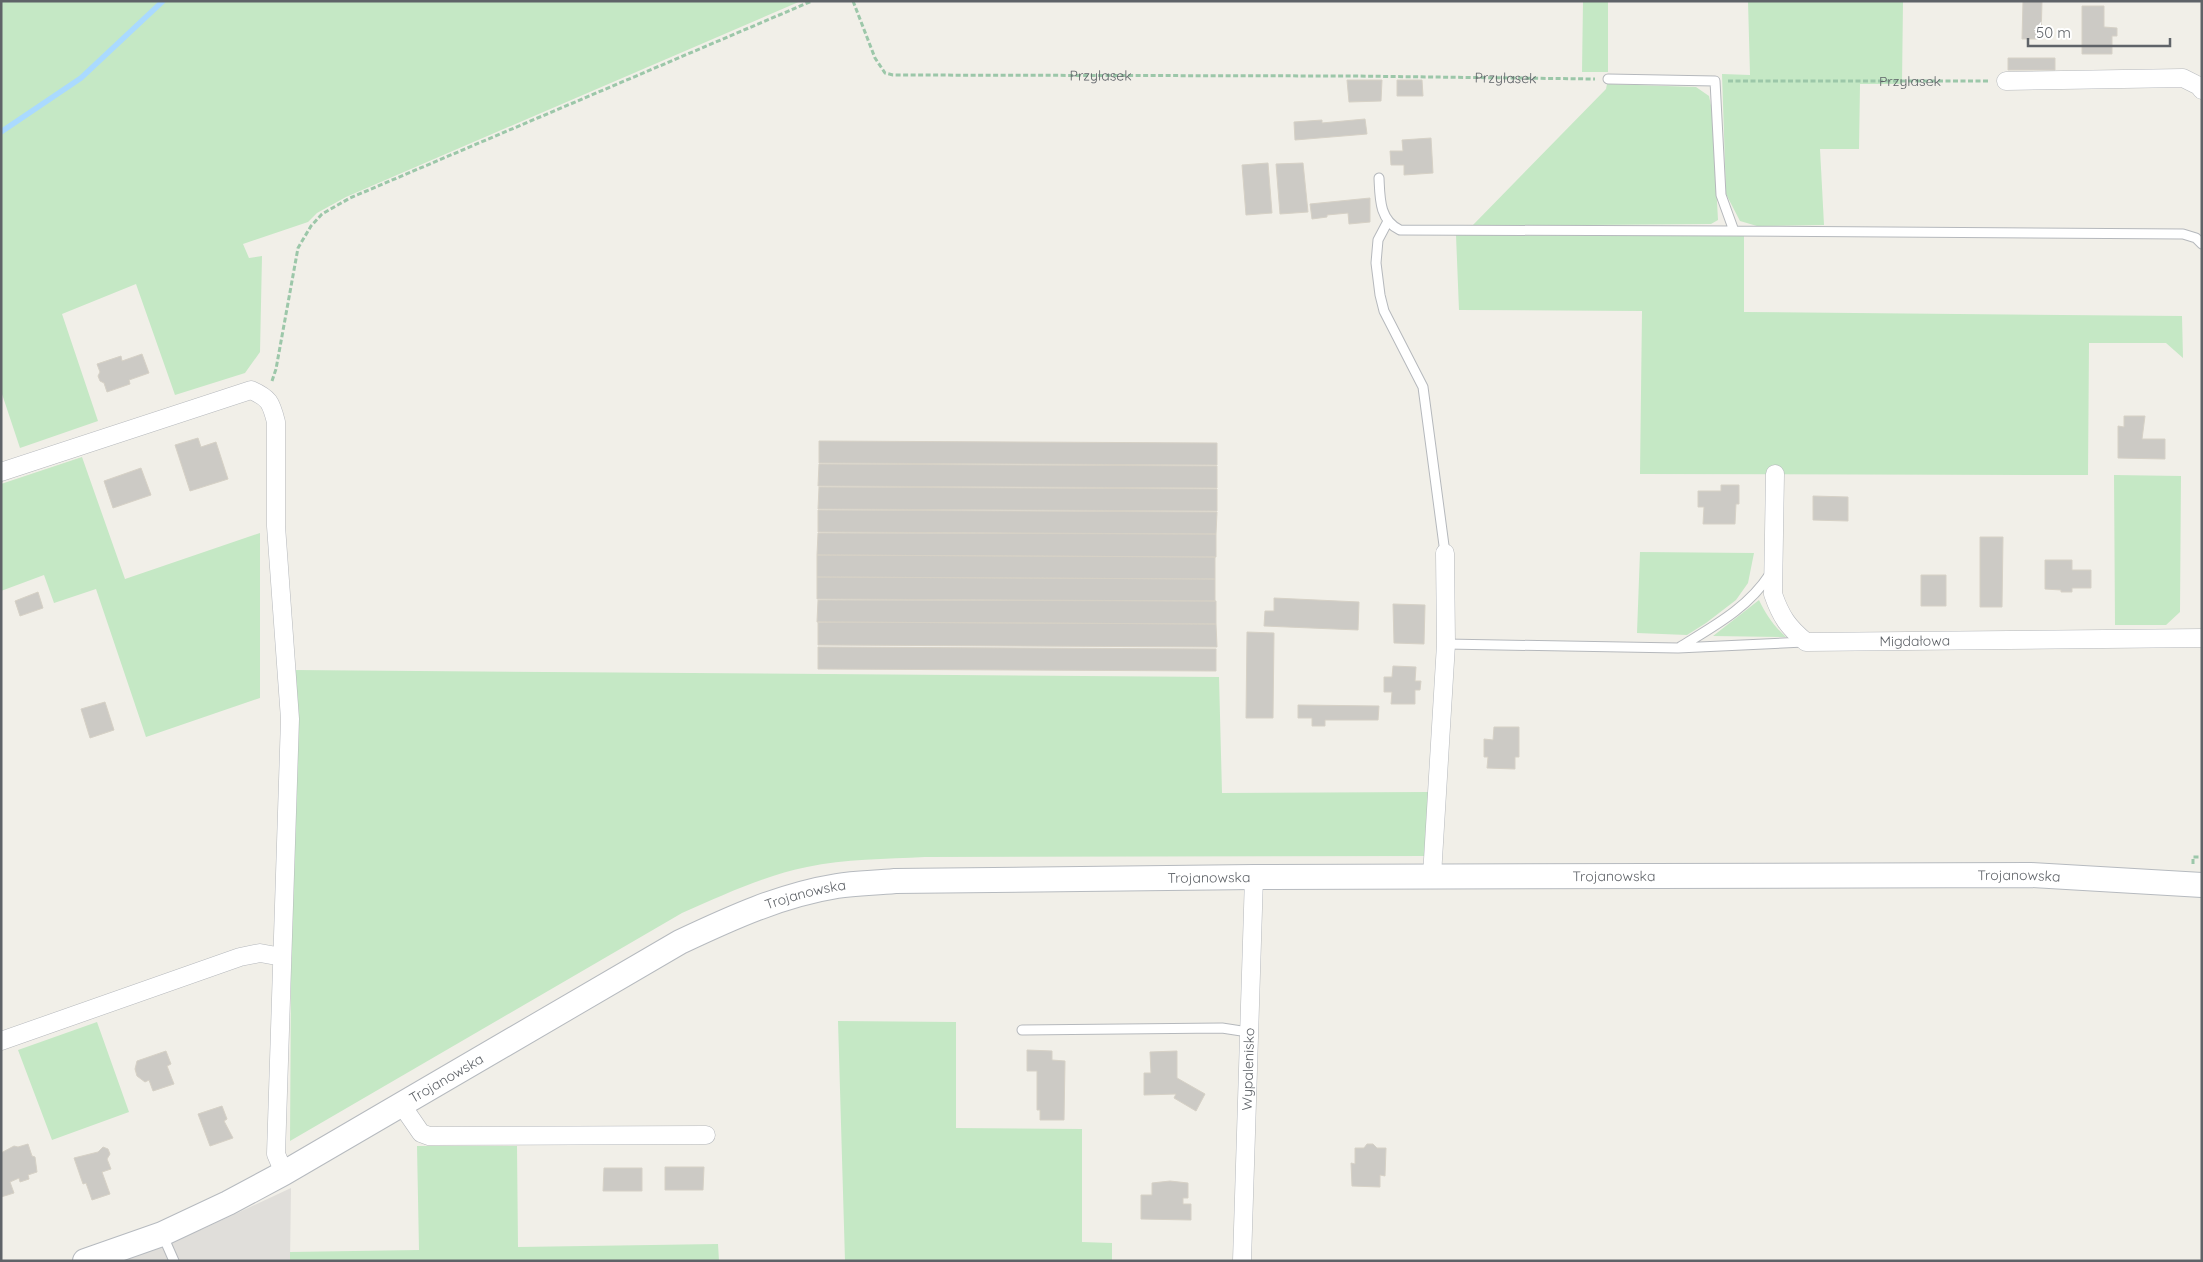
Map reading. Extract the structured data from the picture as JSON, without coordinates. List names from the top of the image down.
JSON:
{
  "streets": {
    "street": ["Migdałowa", "Trojanowska", "Wypalenisko"],
    "path": ["Przylasek"]
  },
  "crossings": [
    ["Trojanowska", "Wypalenisko"]
  ],
  "scale_bar": "50 m"
}
